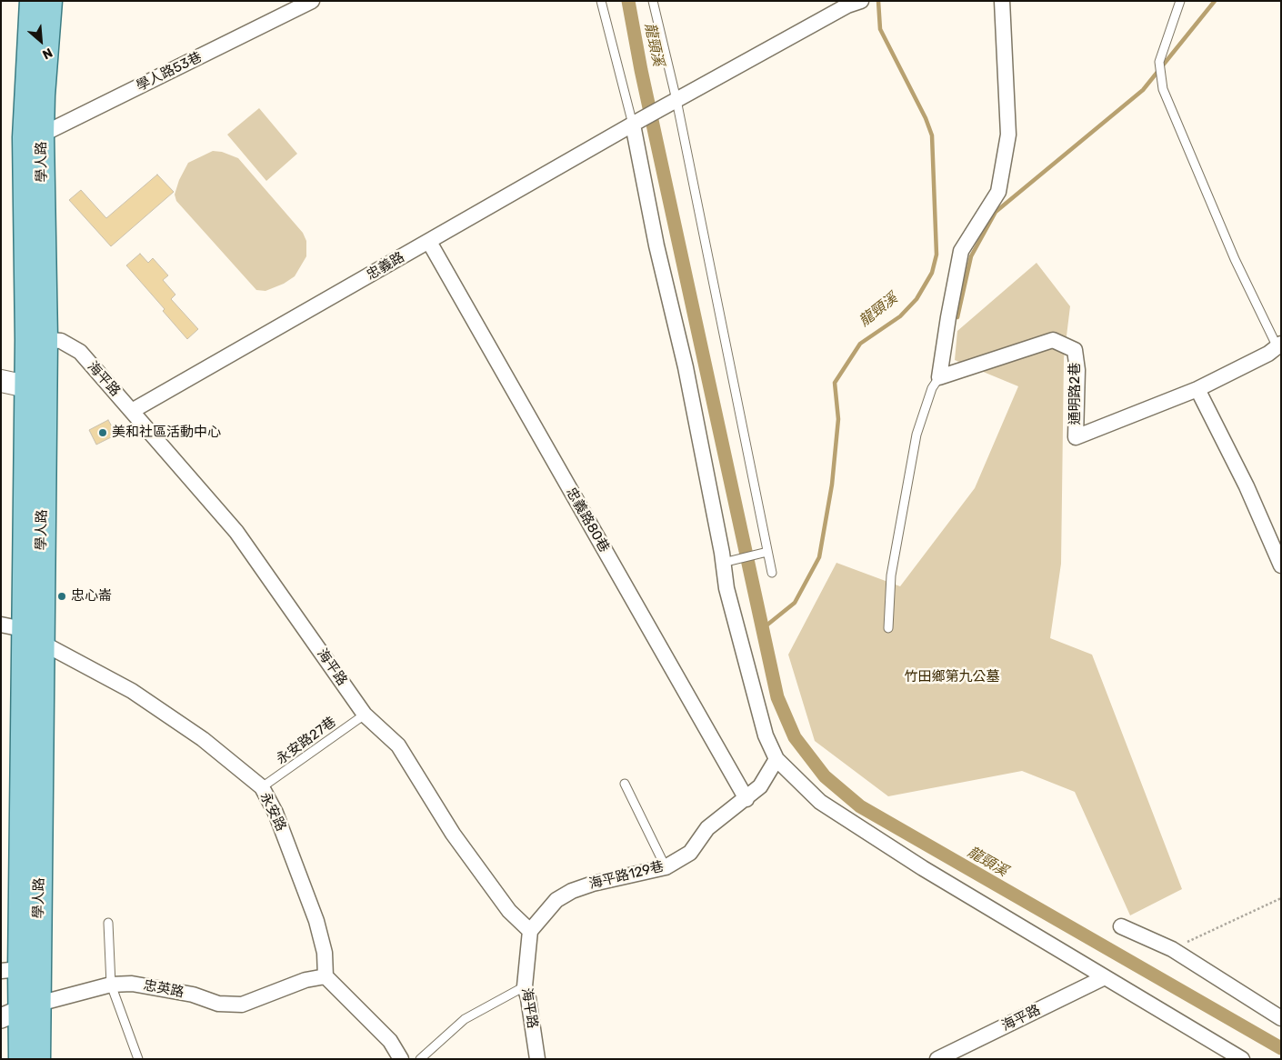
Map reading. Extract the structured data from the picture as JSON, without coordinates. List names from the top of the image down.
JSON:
{
  "streets": {
    "main road": ["學人路"],
    "street": [
      "學人路53巷",
      "忠義路",
      "海平路",
      "通明路2巷",
      "忠義路80巷",
      "永安路",
      "海平路129巷",
      "忠英路"
    ],
    "lane": ["永安路27巷"]
  },
  "crossings": [
    ["學人路53巷", "學人路"],
    ["學人路", "海平路"],
    ["學人路", "永安路"],
    ["學人路", "忠英路"],
    ["忠義路", "海平路"],
    ["忠義路", "忠義路80巷"],
    ["海平路", "永安路27巷"],
    ["海平路", "海平路129巷"],
    ["忠義路80巷", "海平路129巷"],
    ["永安路27巷", "永安路"],
    ["永安路", "忠英路"]
  ],
  "water": ["龍頸溪"],
  "parks": ["竹田鄉第九公墓"],
  "places": ["美和社區活動中心", "忠心崙"],
  "north": "bottom right"
}
